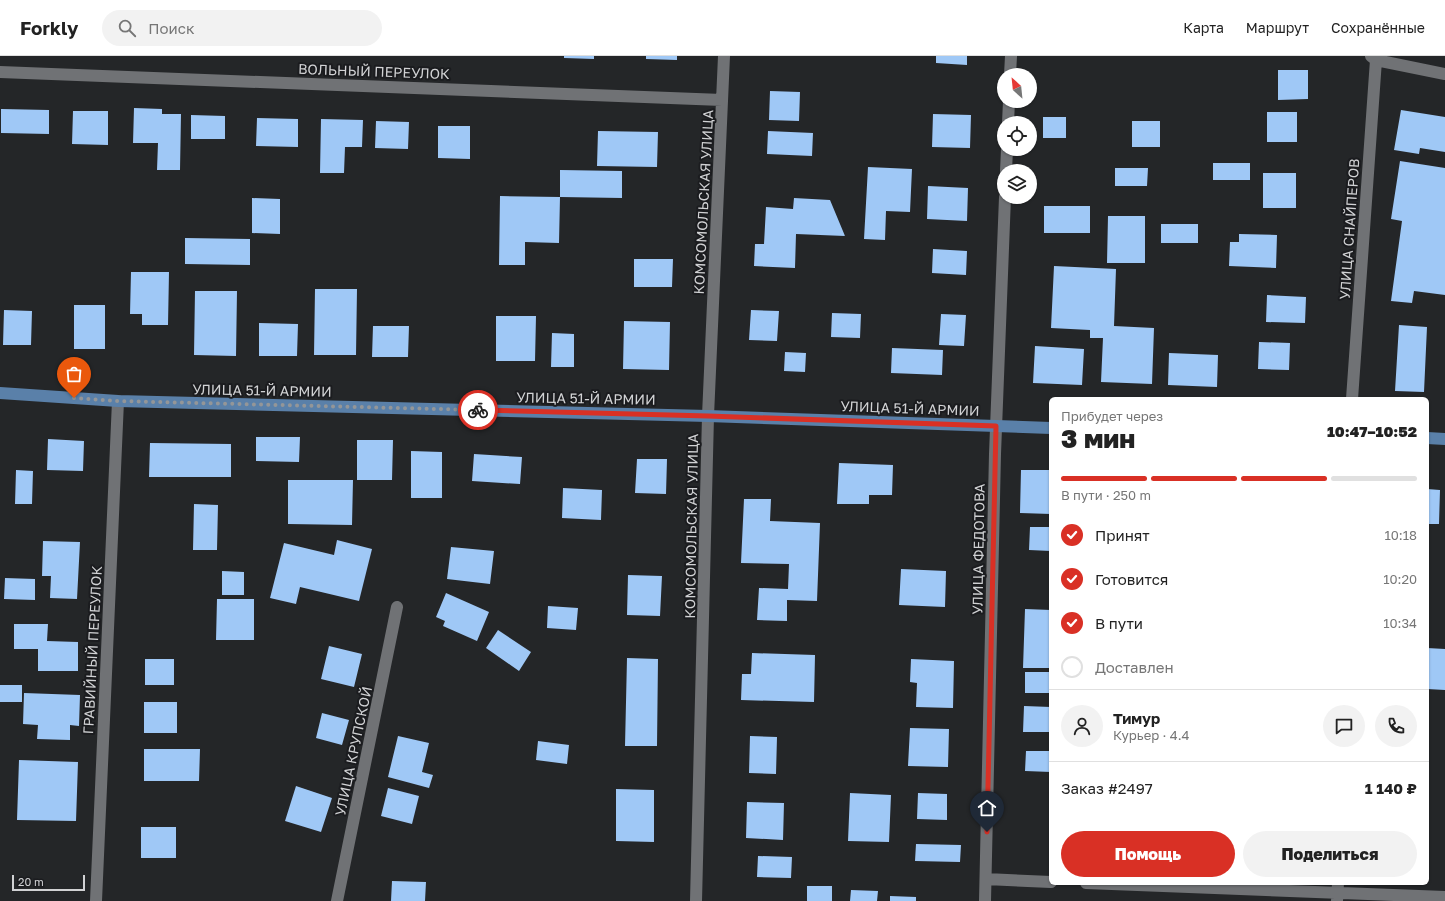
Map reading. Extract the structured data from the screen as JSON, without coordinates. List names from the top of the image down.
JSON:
{
  "streets": {
    "main road": ["УЛИЦА 51-Й АРМИИ"],
    "street": [
      "ВОЛЬНЫЙ ПЕРЕУЛОК",
      "КОМСОМОЛЬСКАЯ УЛИЦА",
      "УЛИЦА СНАЙПЕРОВ",
      "УЛИЦА ФЕДОТОВА",
      "ГРАВИЙНЫЙ ПЕРЕУЛОК",
      "УЛИЦА КРУПСКОЙ"
    ]
  },
  "crossings": [
    ["ВОЛЬНЫЙ ПЕРЕУЛОК", "КОМСОМОЛЬСКАЯ УЛИЦА"],
    ["КОМСОМОЛЬСКАЯ УЛИЦА", "УЛИЦА 51-Й АРМИИ"],
    ["УЛИЦА 51-Й АРМИИ", "УЛИЦА ФЕДОТОВА"],
    ["УЛИЦА 51-Й АРМИИ", "ГРАВИЙНЫЙ ПЕРЕУЛОК"]
  ],
  "scale_bar": "20 m",
  "north": "top left",
  "page": {
    "header": "Forkly",
    "search": "Поиск",
    "nav": ["Карта", "Маршрут", "Сохранённые"],
    "heading": ["3 мин", "Прибудет через", "10:47–10:52"],
    "panel": [
      "Тимур",
      "Курьер · 4.4",
      "Заказ #2497",
      "1 140 ₽"
    ],
    "bar": "В пути · 250 m",
    "list": [
      ["Принят", "10:18"],
      ["Готовится", "10:20"],
      ["В пути", "10:34"],
      "Доставлен"
    ],
    "buttons": ["Помощь", "Поделиться"],
    "scale": "20 m"
  }
}
